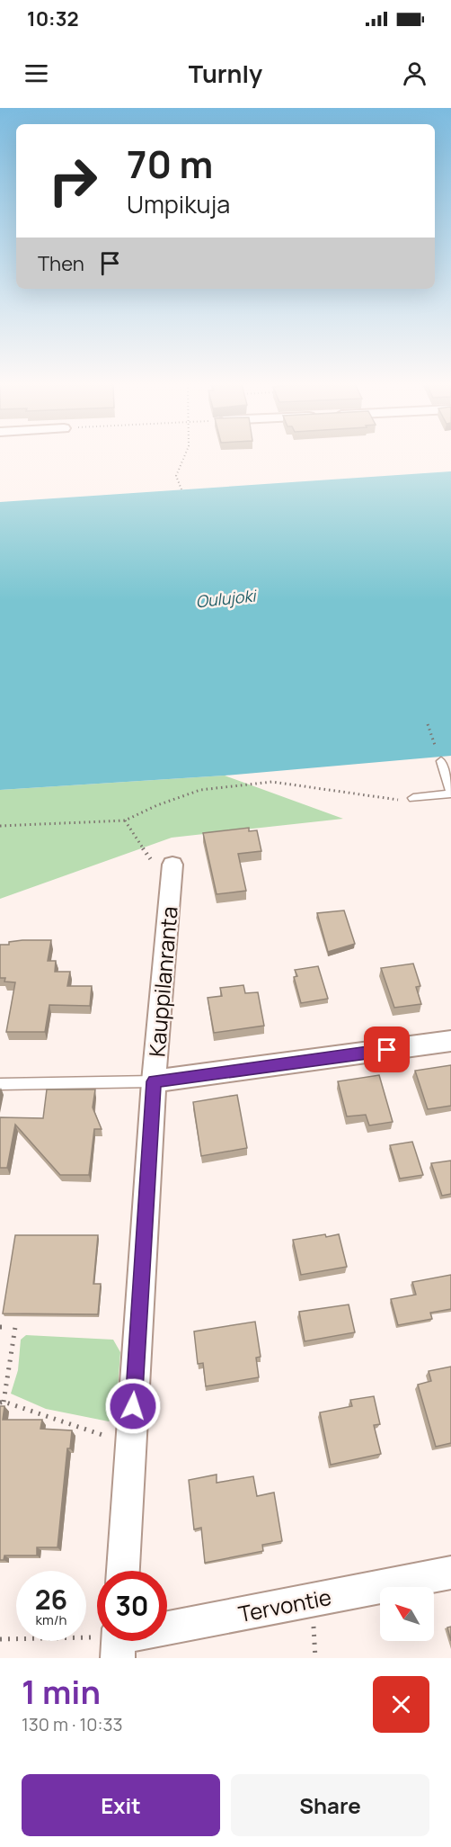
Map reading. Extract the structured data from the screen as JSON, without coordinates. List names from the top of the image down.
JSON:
{
  "streets": {
    "street": ["Kauppilanranta", "Tervontie"]
  },
  "water": ["Oulujoki"],
  "north": "top left",
  "page": {
    "status": "10:32",
    "header": "Turnly",
    "turn": ["70 m", "Umpikuja"],
    "then": "Then",
    "speed": "26 km/h",
    "limit": "30",
    "heading": ["1 min", "130 m · 10:33"],
    "buttons": ["Exit", "Share"]
  }
}
